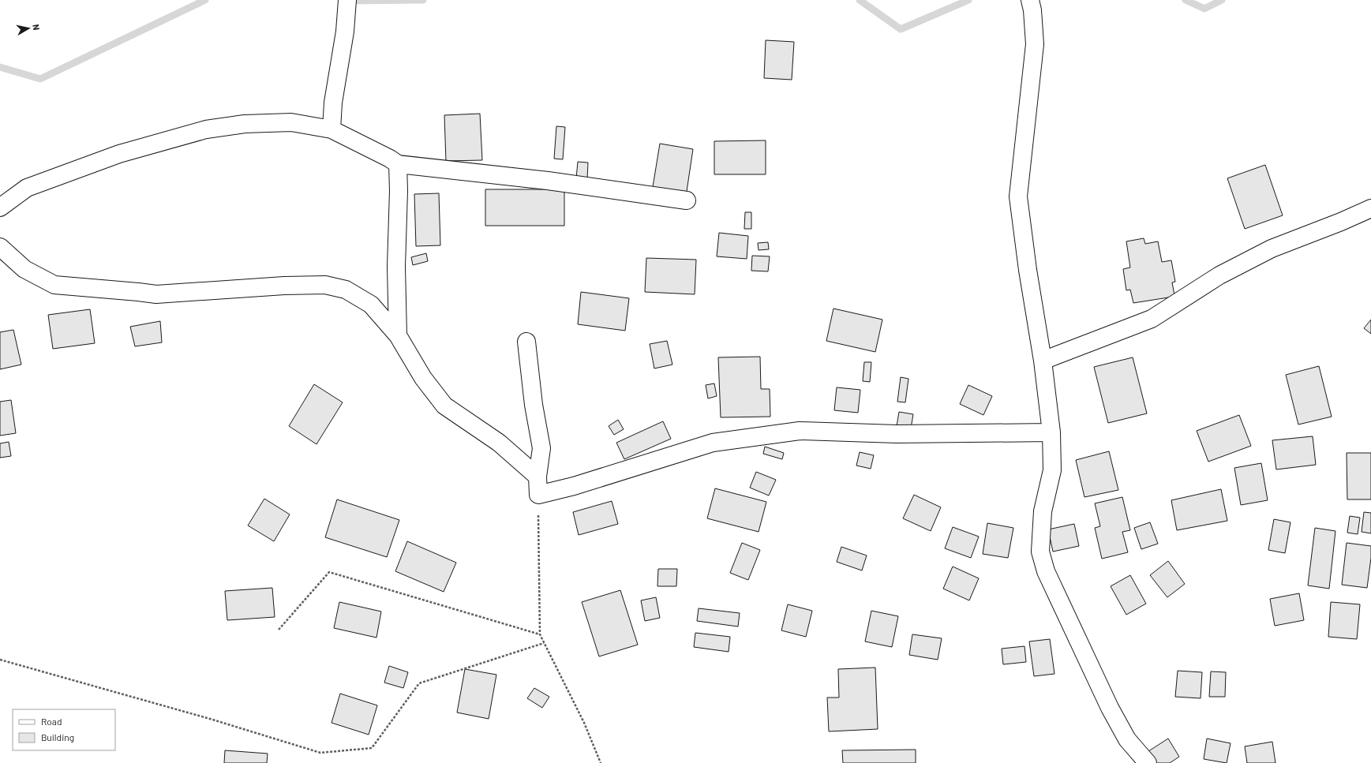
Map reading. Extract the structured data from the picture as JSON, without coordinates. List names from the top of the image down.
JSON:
{
  "legend": ["Road", "Building"],
  "north": "right"
}
